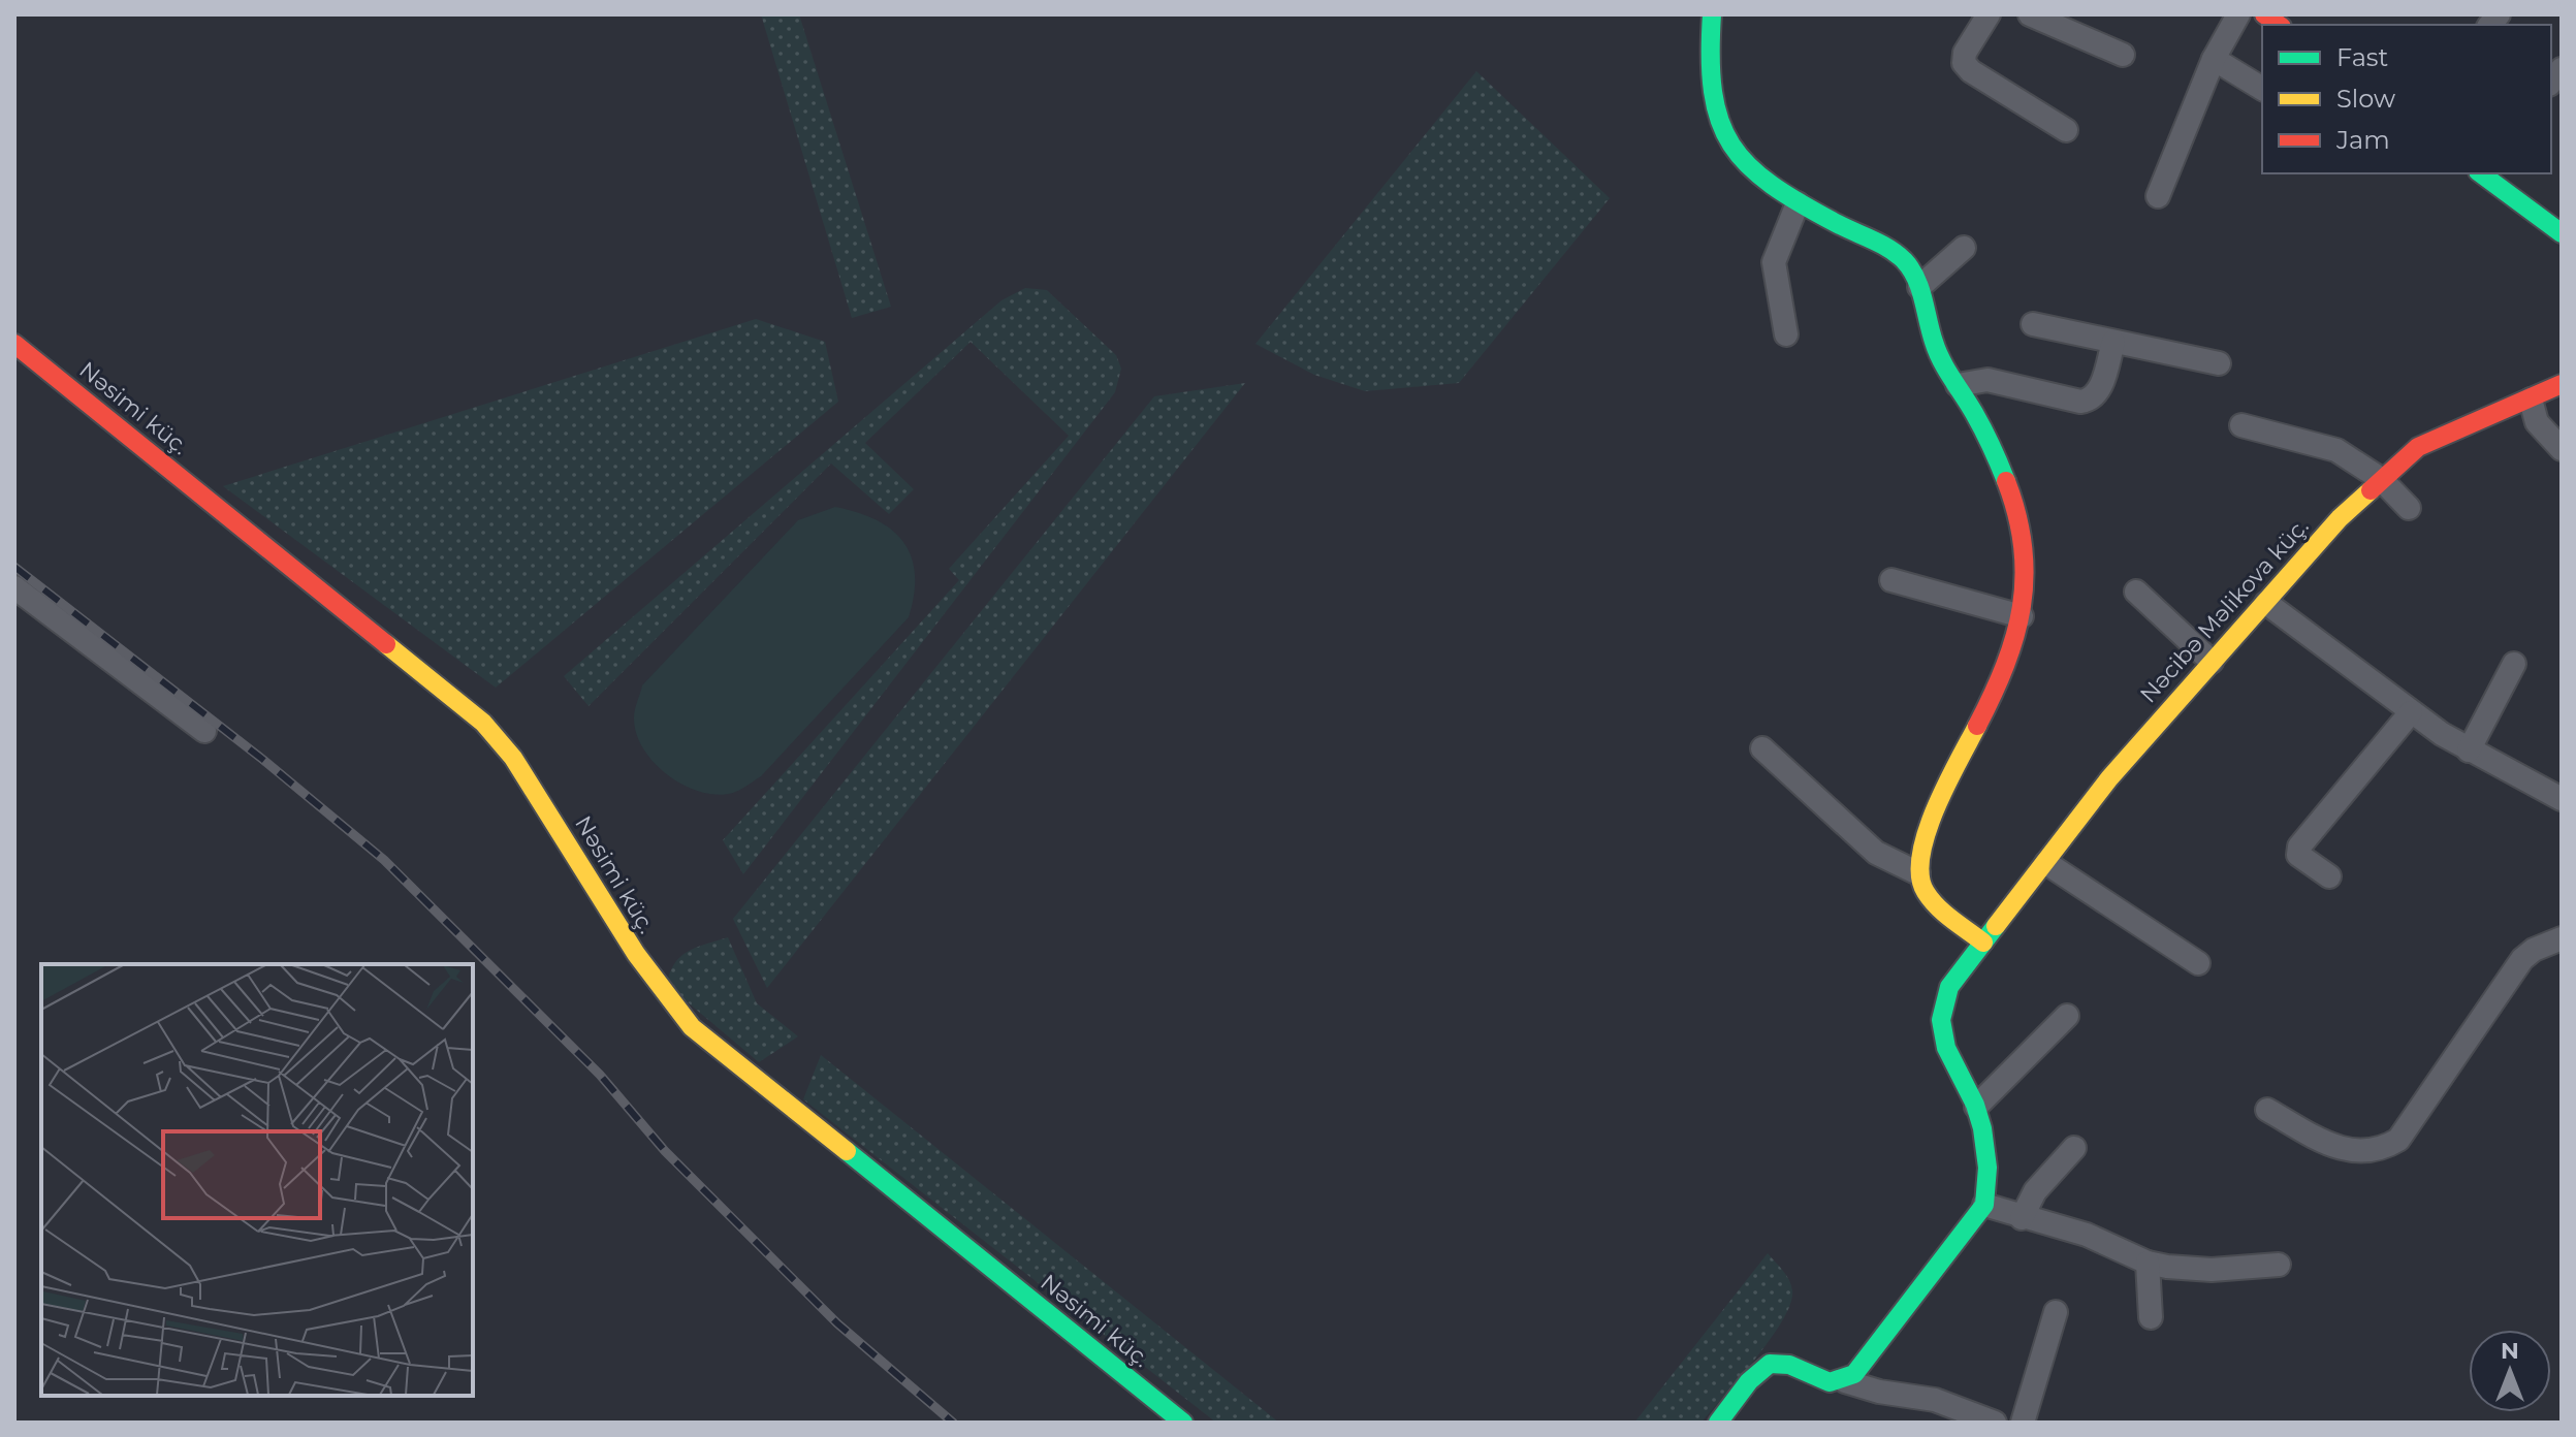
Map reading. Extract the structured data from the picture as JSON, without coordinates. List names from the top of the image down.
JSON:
{
  "streets": {
    "street": ["Nəsimi küç.", "Nəcibə Məlikova küç."]
  },
  "legend": ["Fast", "Slow", "Jam"],
  "north": "top"
}
